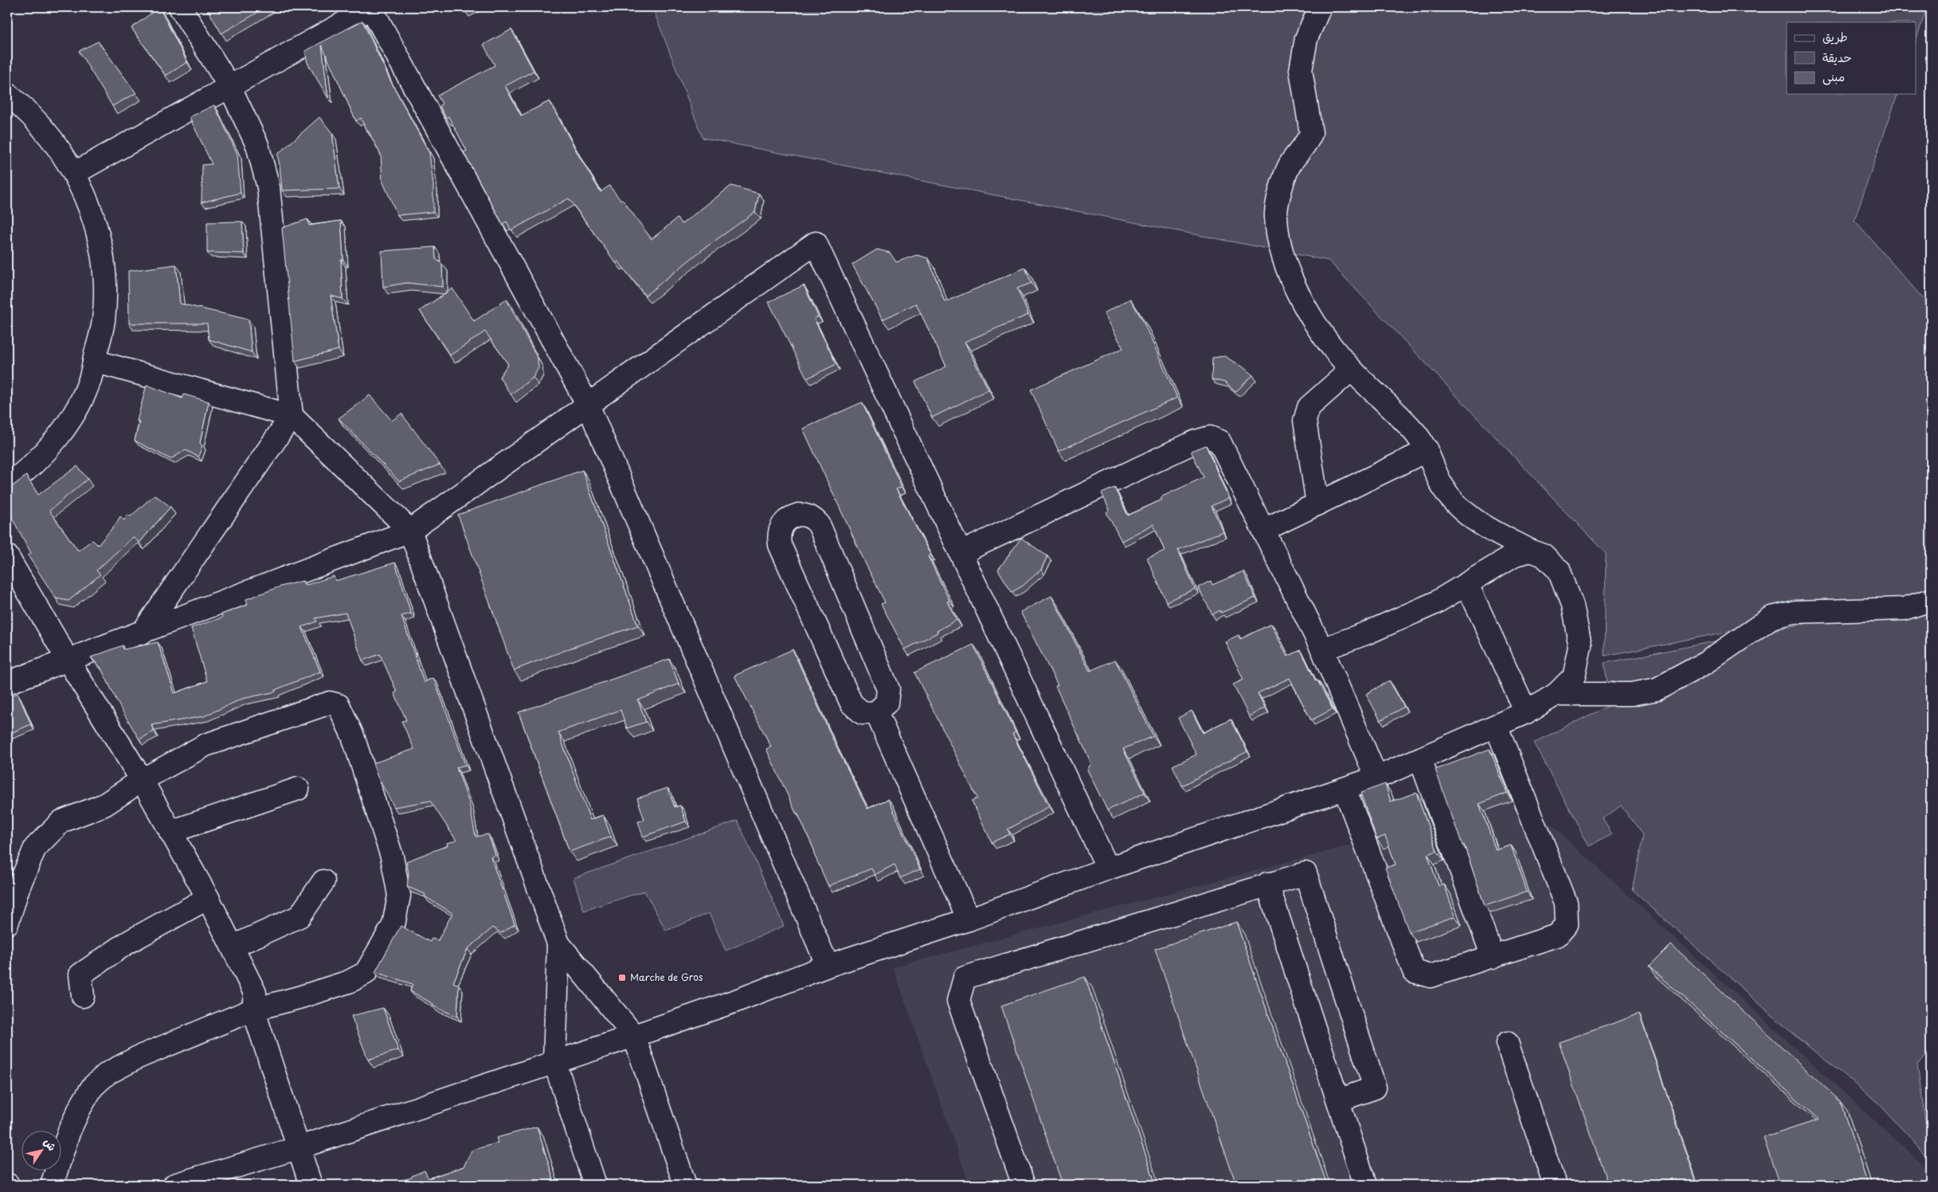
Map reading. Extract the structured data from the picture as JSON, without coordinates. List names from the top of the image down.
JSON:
{
  "places": {
    "transit": ["Marche de Gros"]
  },
  "legend": ["طريق", "حديقة", "مبنى"],
  "north": "top right"
}
